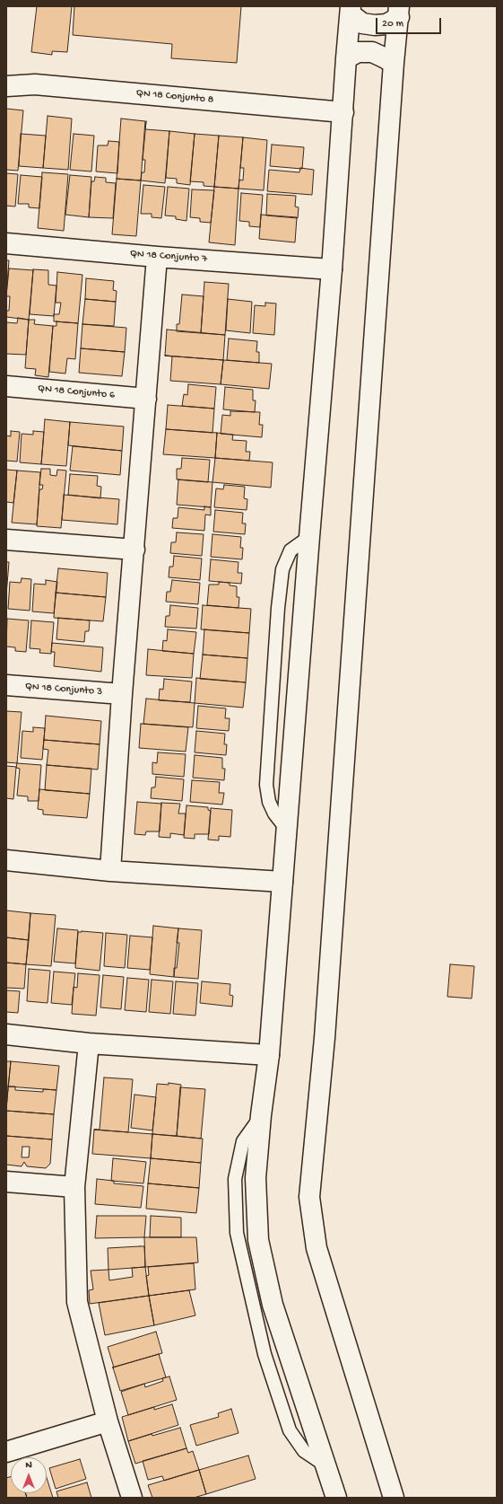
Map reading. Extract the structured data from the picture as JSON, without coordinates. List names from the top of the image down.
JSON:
{
  "streets": {
    "main road": [
      "QN 18 Conjunto 8",
      "QN 18 Conjunto 7",
      "QN 18 Conjunto 6",
      "QN 18 Conjunto 3"
    ]
  },
  "scale_bar": "20 m",
  "north": "top"
}
